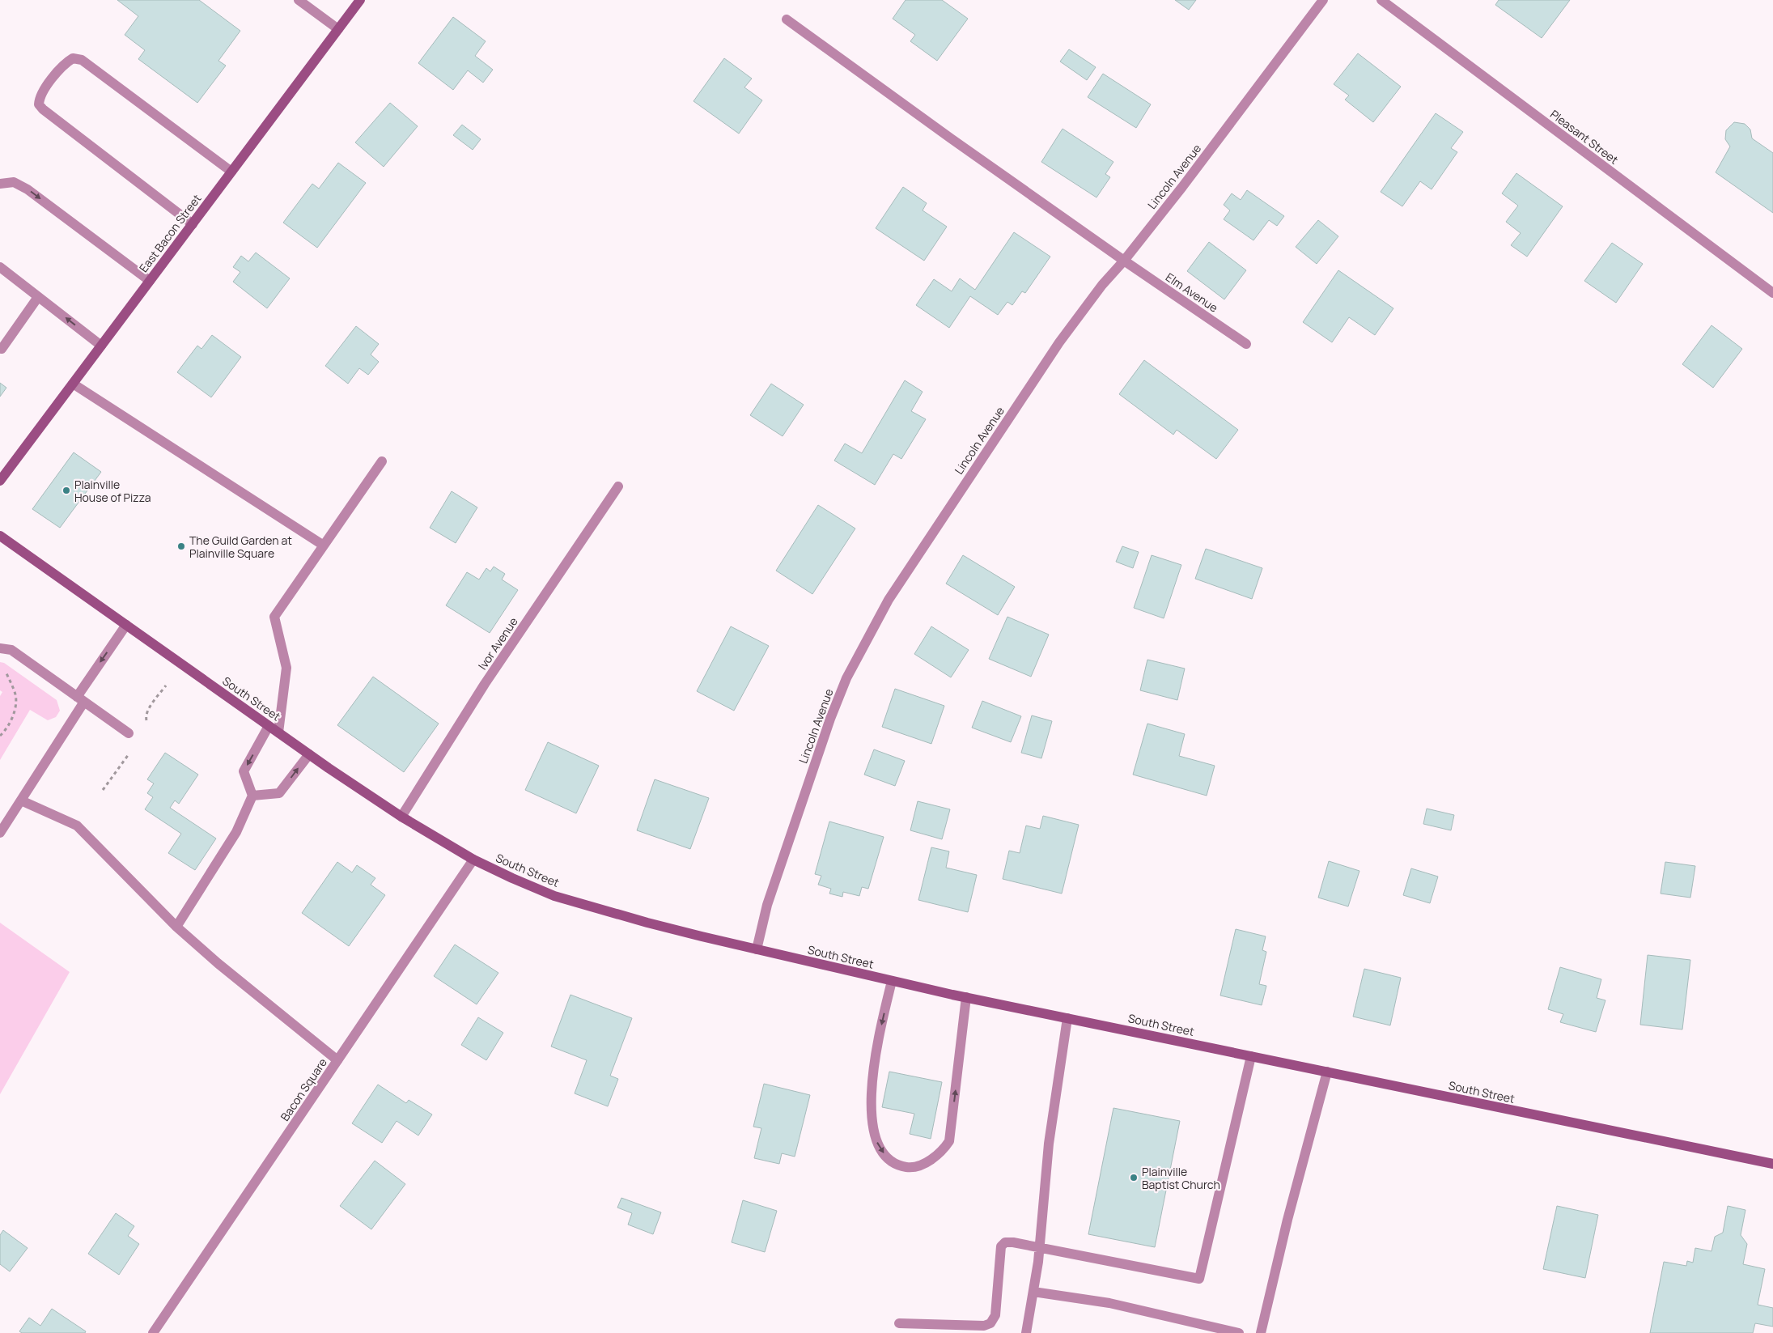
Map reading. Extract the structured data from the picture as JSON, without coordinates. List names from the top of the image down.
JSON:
{
  "streets": {
    "main road": ["East Bacon Street", "South Street"],
    "street": [
      "Pleasant Street",
      "Lincoln Avenue",
      "Elm Avenue",
      "Ivor Avenue",
      "Bacon Square"
    ]
  },
  "crossings": [
    ["Lincoln Avenue", "Elm Avenue"],
    ["Lincoln Avenue", "South Street"],
    ["Ivor Avenue", "South Street"],
    ["South Street", "Bacon Square"]
  ],
  "places": ["Plainville House of Pizza", "The Guild Garden at Plainville Square", "Plainville Baptist Church"]
}
